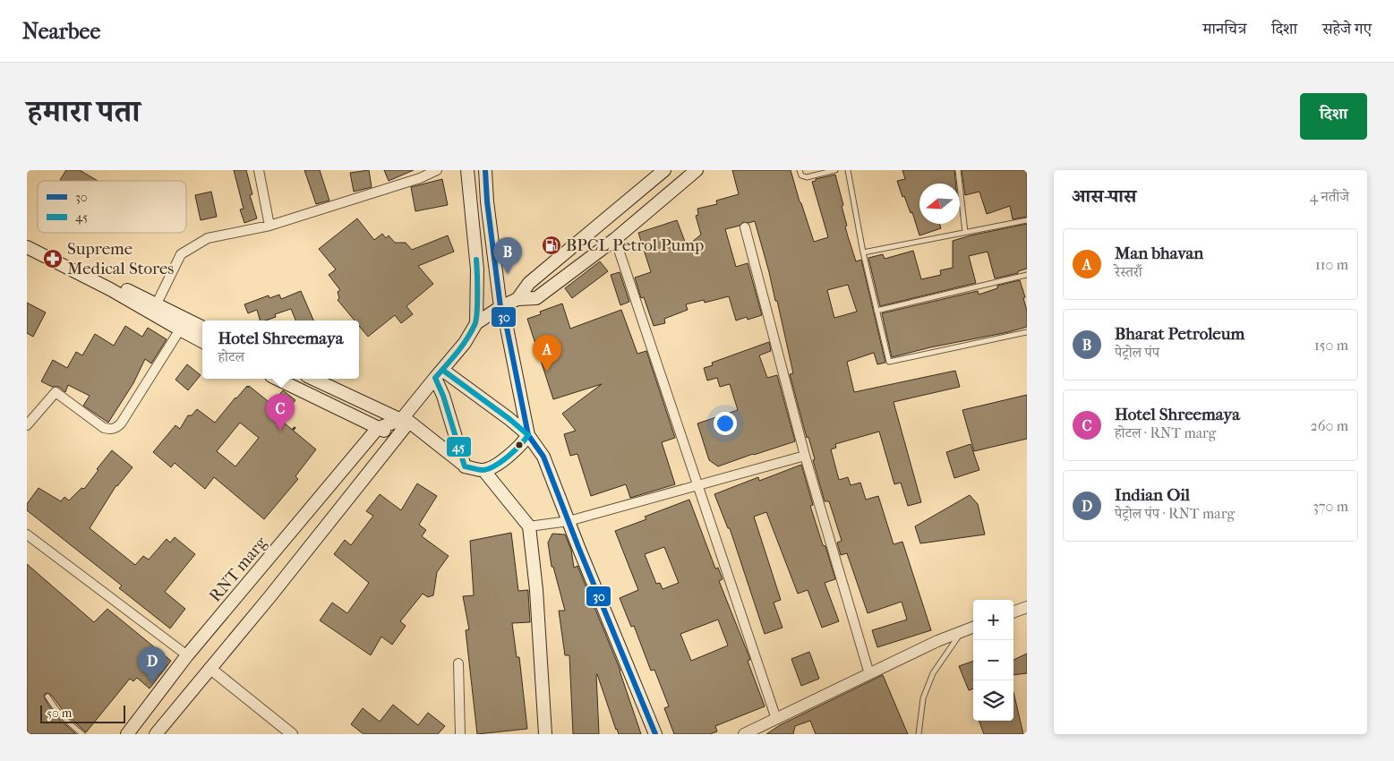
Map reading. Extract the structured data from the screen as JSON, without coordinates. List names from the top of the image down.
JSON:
{
  "streets": {
    "main road": ["RNT marg"]
  },
  "places": {
    "fuel station": ["BPCL Petrol Pump"],
    "pharmacy": ["Supreme Medical Stores"]
  },
  "lines": ["transit line 30", "transit line 45"],
  "legend": ["30", "45"],
  "scale_bar": "50 m",
  "north": "left",
  "page": {
    "header": "Nearbee",
    "nav": ["मानचित्र", "दिशा", "सहेजे गए"],
    "title": "हमारा पता",
    "buttons": "दिशा",
    "heading": ["आस-पास", "4 नतीजे"],
    "list": [
      {
        "mark": "A",
        "name": "Man bhavan",
        "note": "रेस्तराँ",
        "value": "110 m"
      },
      {
        "mark": "B",
        "name": "Bharat Petroleum",
        "note": "पेट्रोल पंप",
        "value": "150 m"
      },
      {
        "mark": "C",
        "name": "Hotel Shreemaya",
        "note": "होटल · RNT marg",
        "value": "260 m"
      },
      {
        "mark": "D",
        "name": "Indian Oil",
        "note": "पेट्रोल पंप · RNT marg",
        "value": "370 m"
      }
    ],
    "pins": [
      "B",
      "A",
      "C",
      "D"
    ],
    "popup": ["Hotel Shreemaya", "होटल"],
    "map_buttons": ["+", "−"],
    "scale": "50 m"
  }
}
